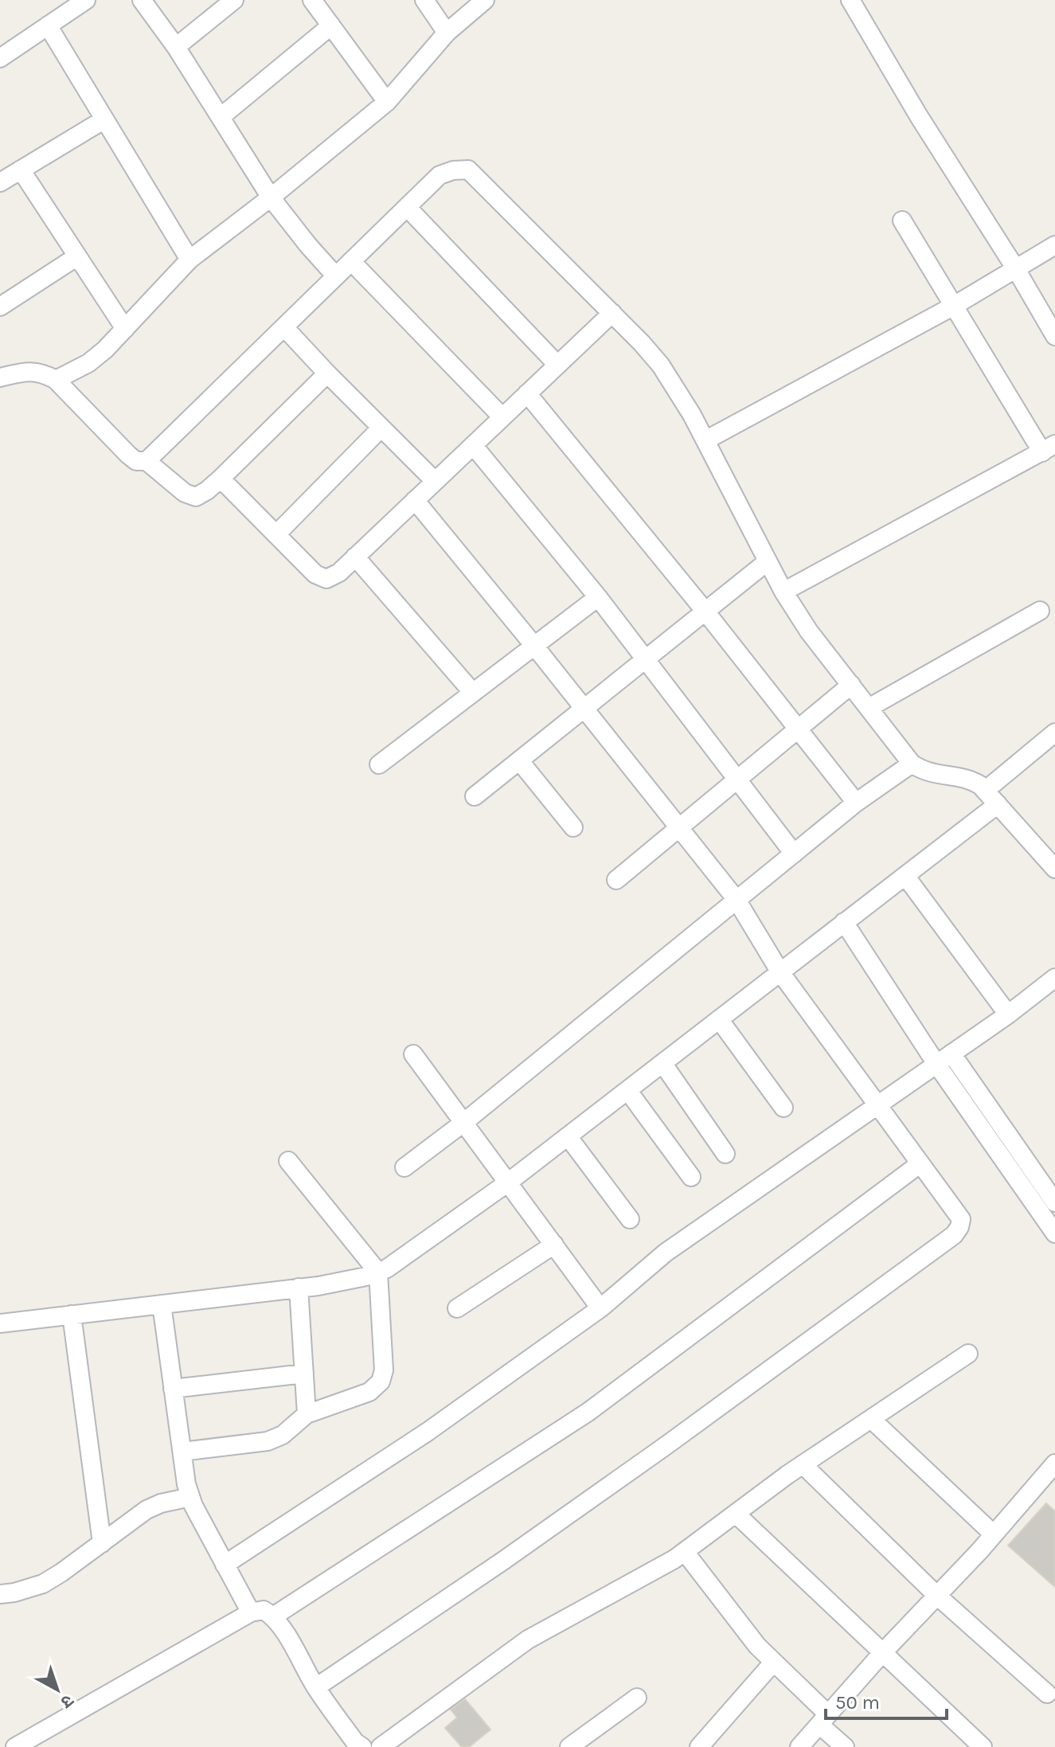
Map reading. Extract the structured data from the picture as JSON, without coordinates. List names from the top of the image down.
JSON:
{
  "scale_bar": "50 m",
  "north": "bottom right"
}
